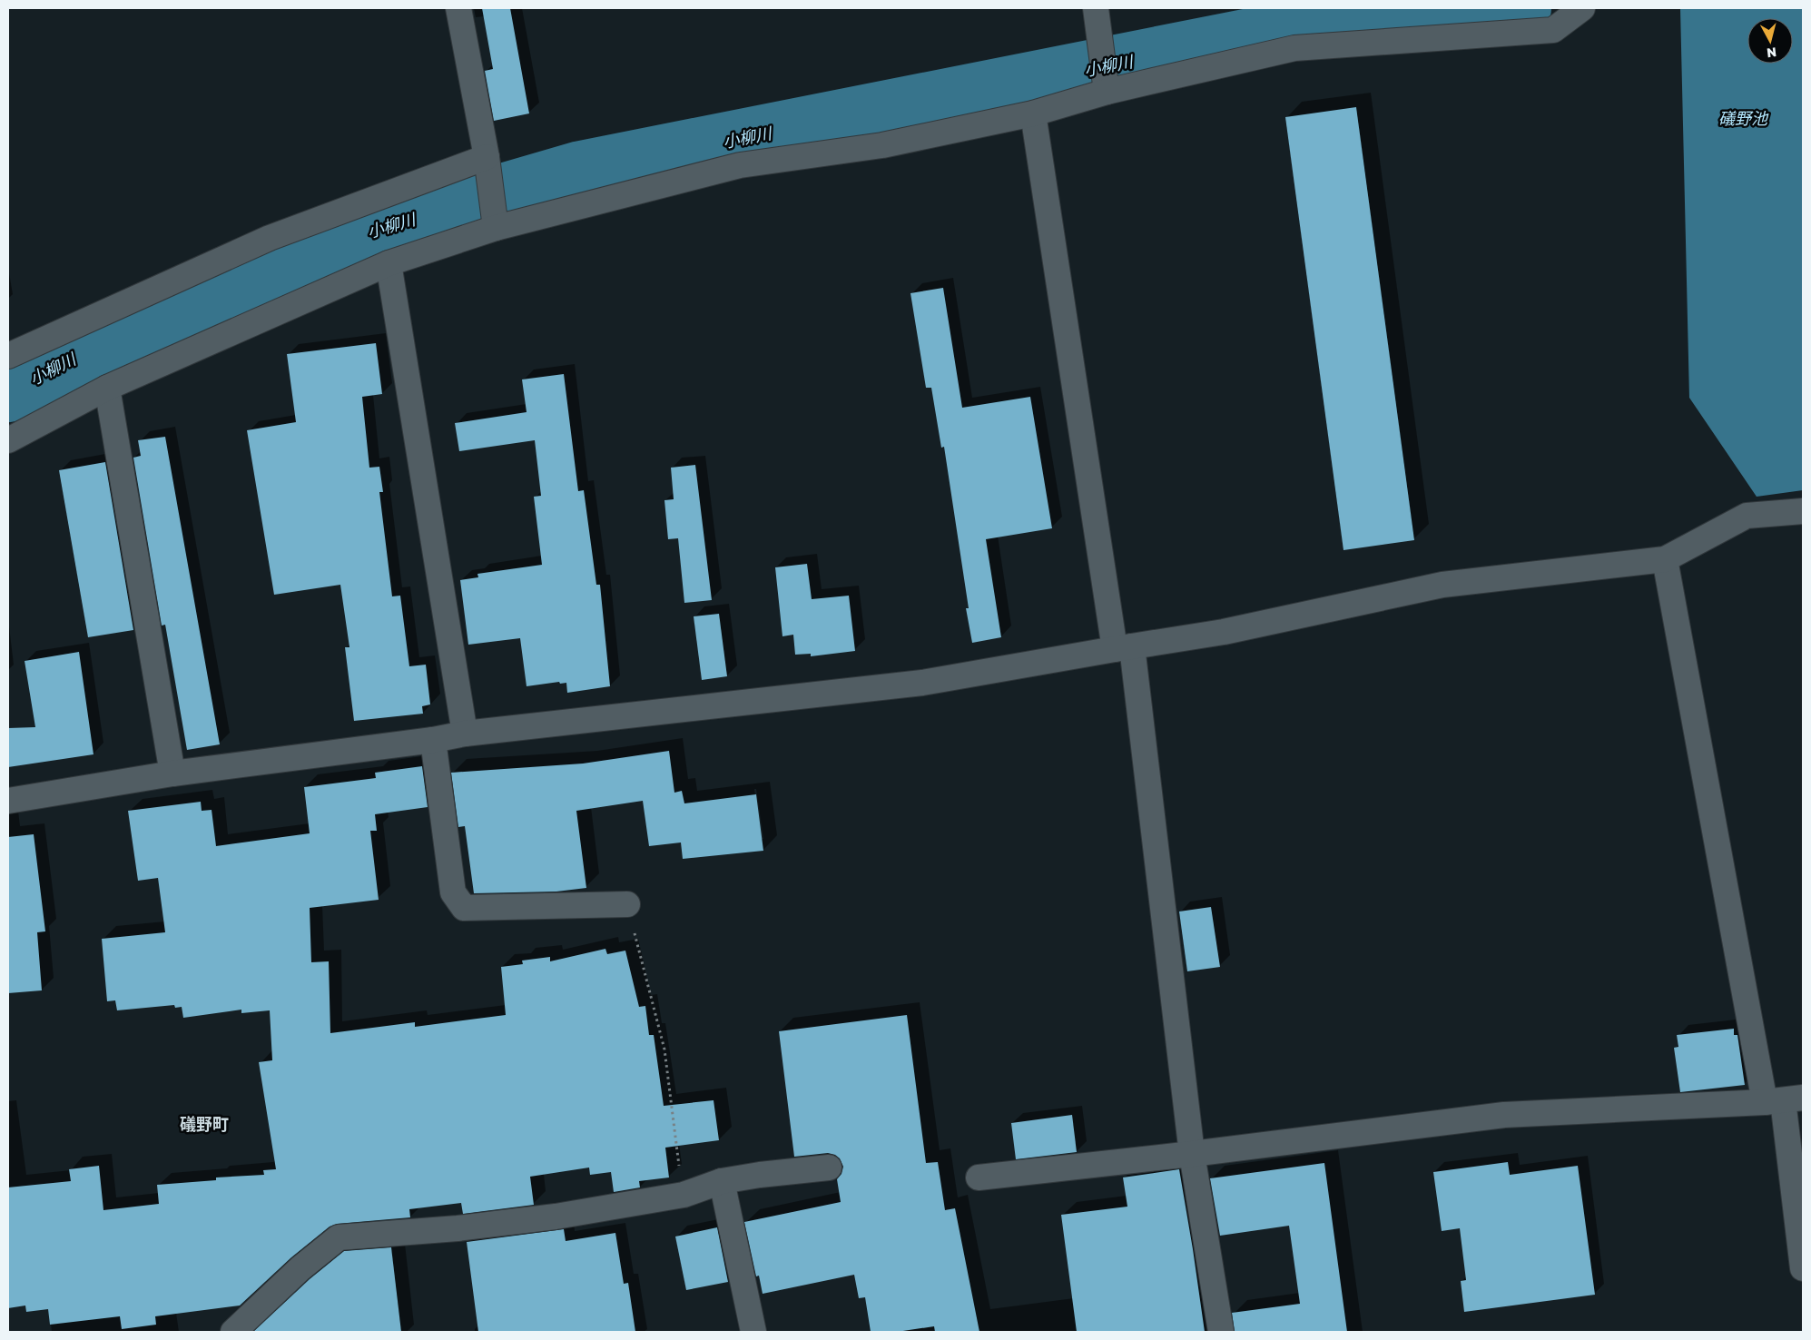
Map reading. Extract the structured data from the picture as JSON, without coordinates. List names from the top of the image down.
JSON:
{
  "districts": ["礒野町"],
  "water": ["小柳川", "礒野池"],
  "north": "bottom"
}
